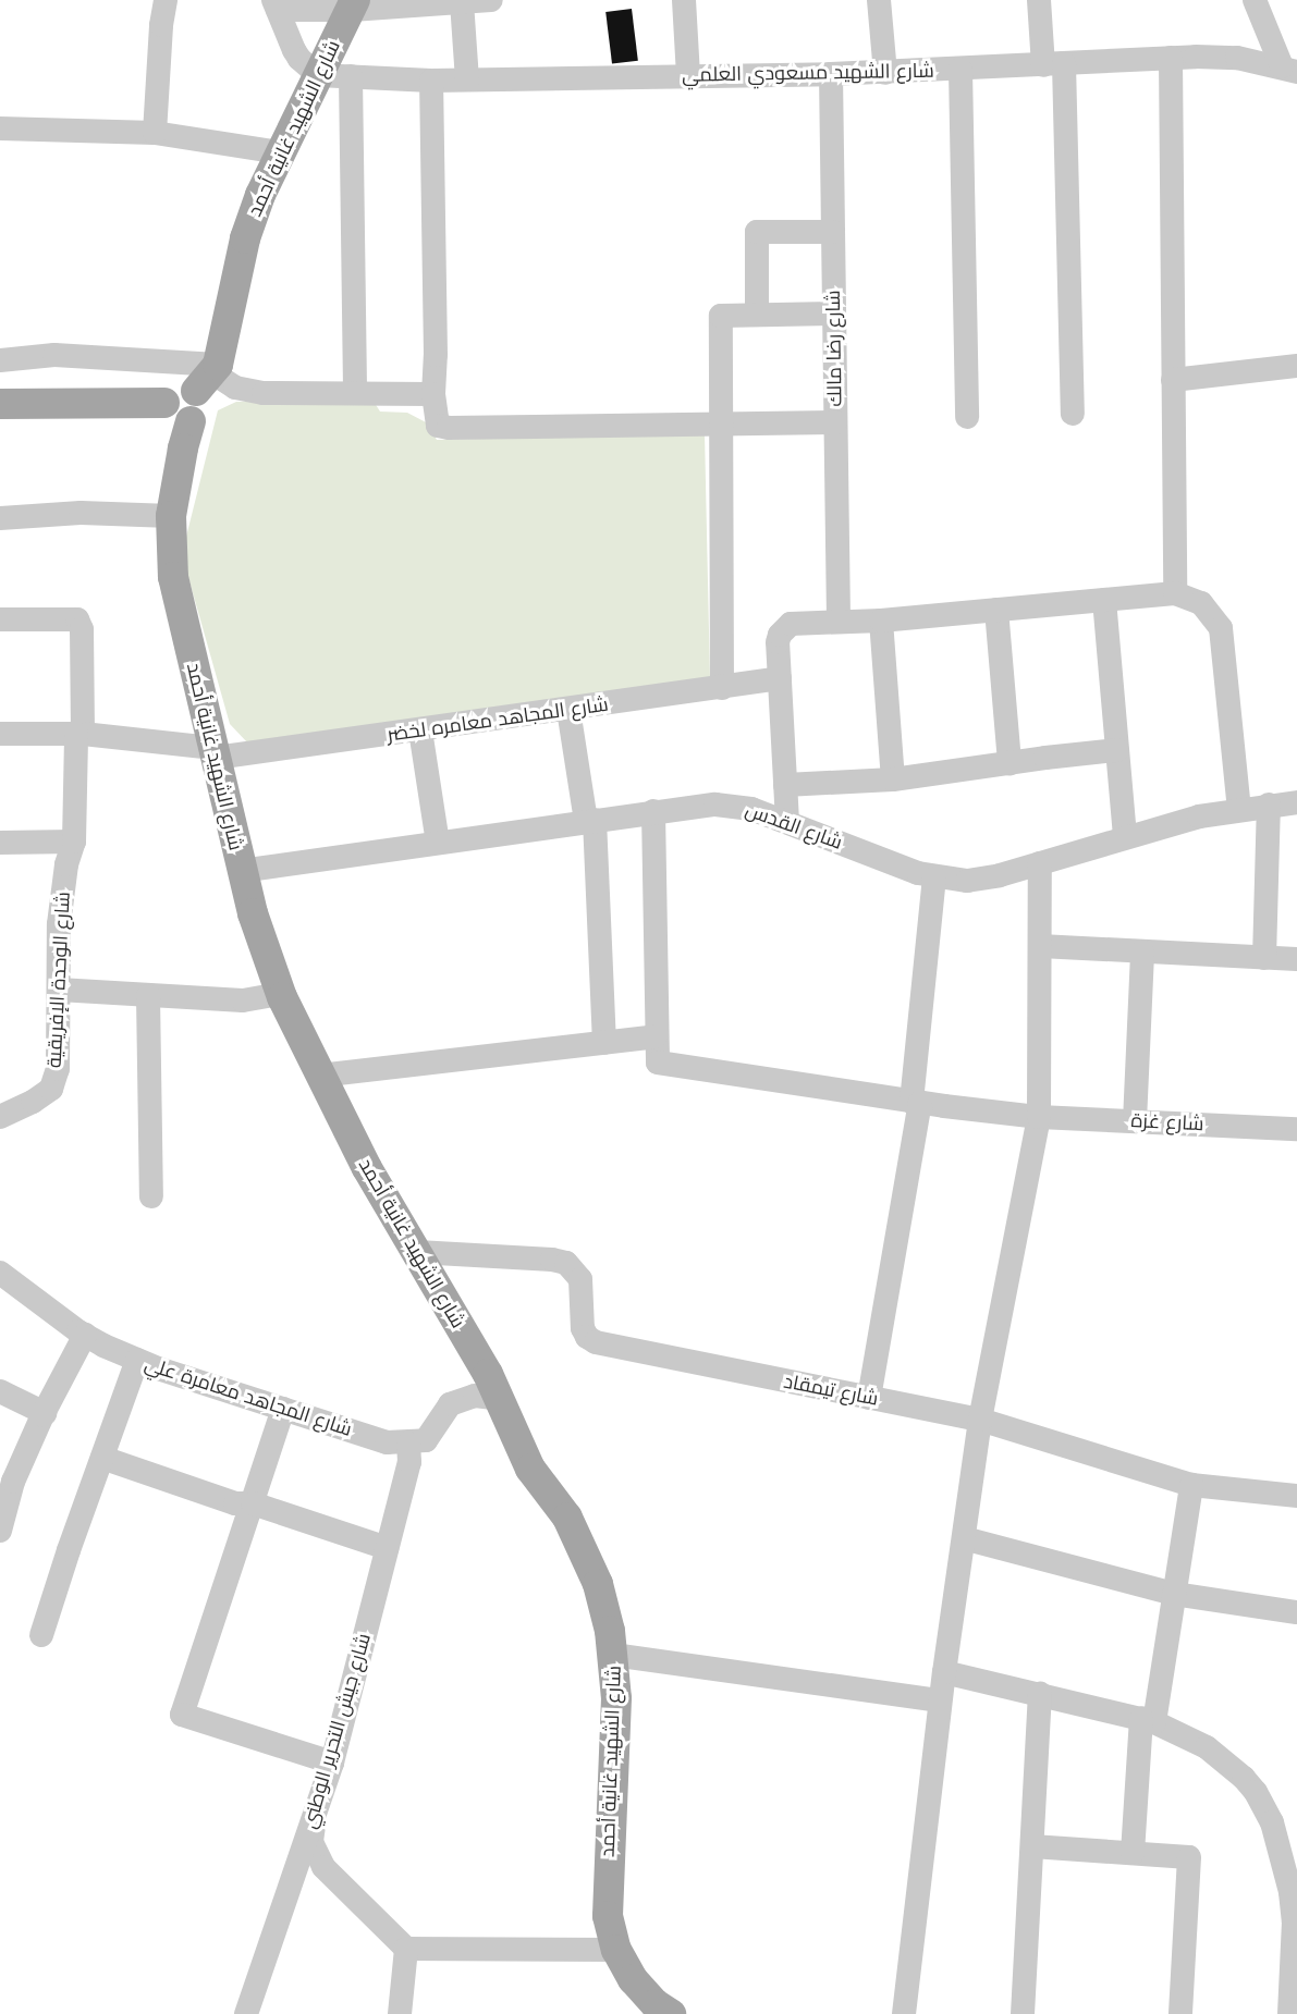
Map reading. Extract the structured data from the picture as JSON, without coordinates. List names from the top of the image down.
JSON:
{
  "streets": {
    "main road": ["شارع الشهيد غانية أحمد"],
    "street": [
      "شارع الشهيد مسعودي العلمي",
      "شارع رضا مالك",
      "شارع المجاهد معامره لخضر",
      "شارع القدس",
      "شارع الوحدة الإفريقية",
      "شارع غزة",
      "شارع تيمقاد",
      "شارع المجاهد معامرة علي",
      "شارع جيش التحرير الوطني"
    ]
  },
  "crossings": [
    ["شارع الشهيد مسعودي العلمي", "شارع الشهيد غانية أحمد"],
    ["شارع الشهيد مسعودي العلمي", "شارع رضا مالك"],
    ["شارع الشهيد غانية أحمد", "شارع المجاهد معامره لخضر"],
    ["شارع الشهيد غانية أحمد", "شارع القدس"],
    ["شارع الشهيد غانية أحمد", "شارع تيمقاد"],
    ["شارع المجاهد معامره لخضر", "شارع الوحدة الإفريقية"],
    ["شارع المجاهد معامرة علي", "شارع جيش التحرير الوطني"]
  ]
}
